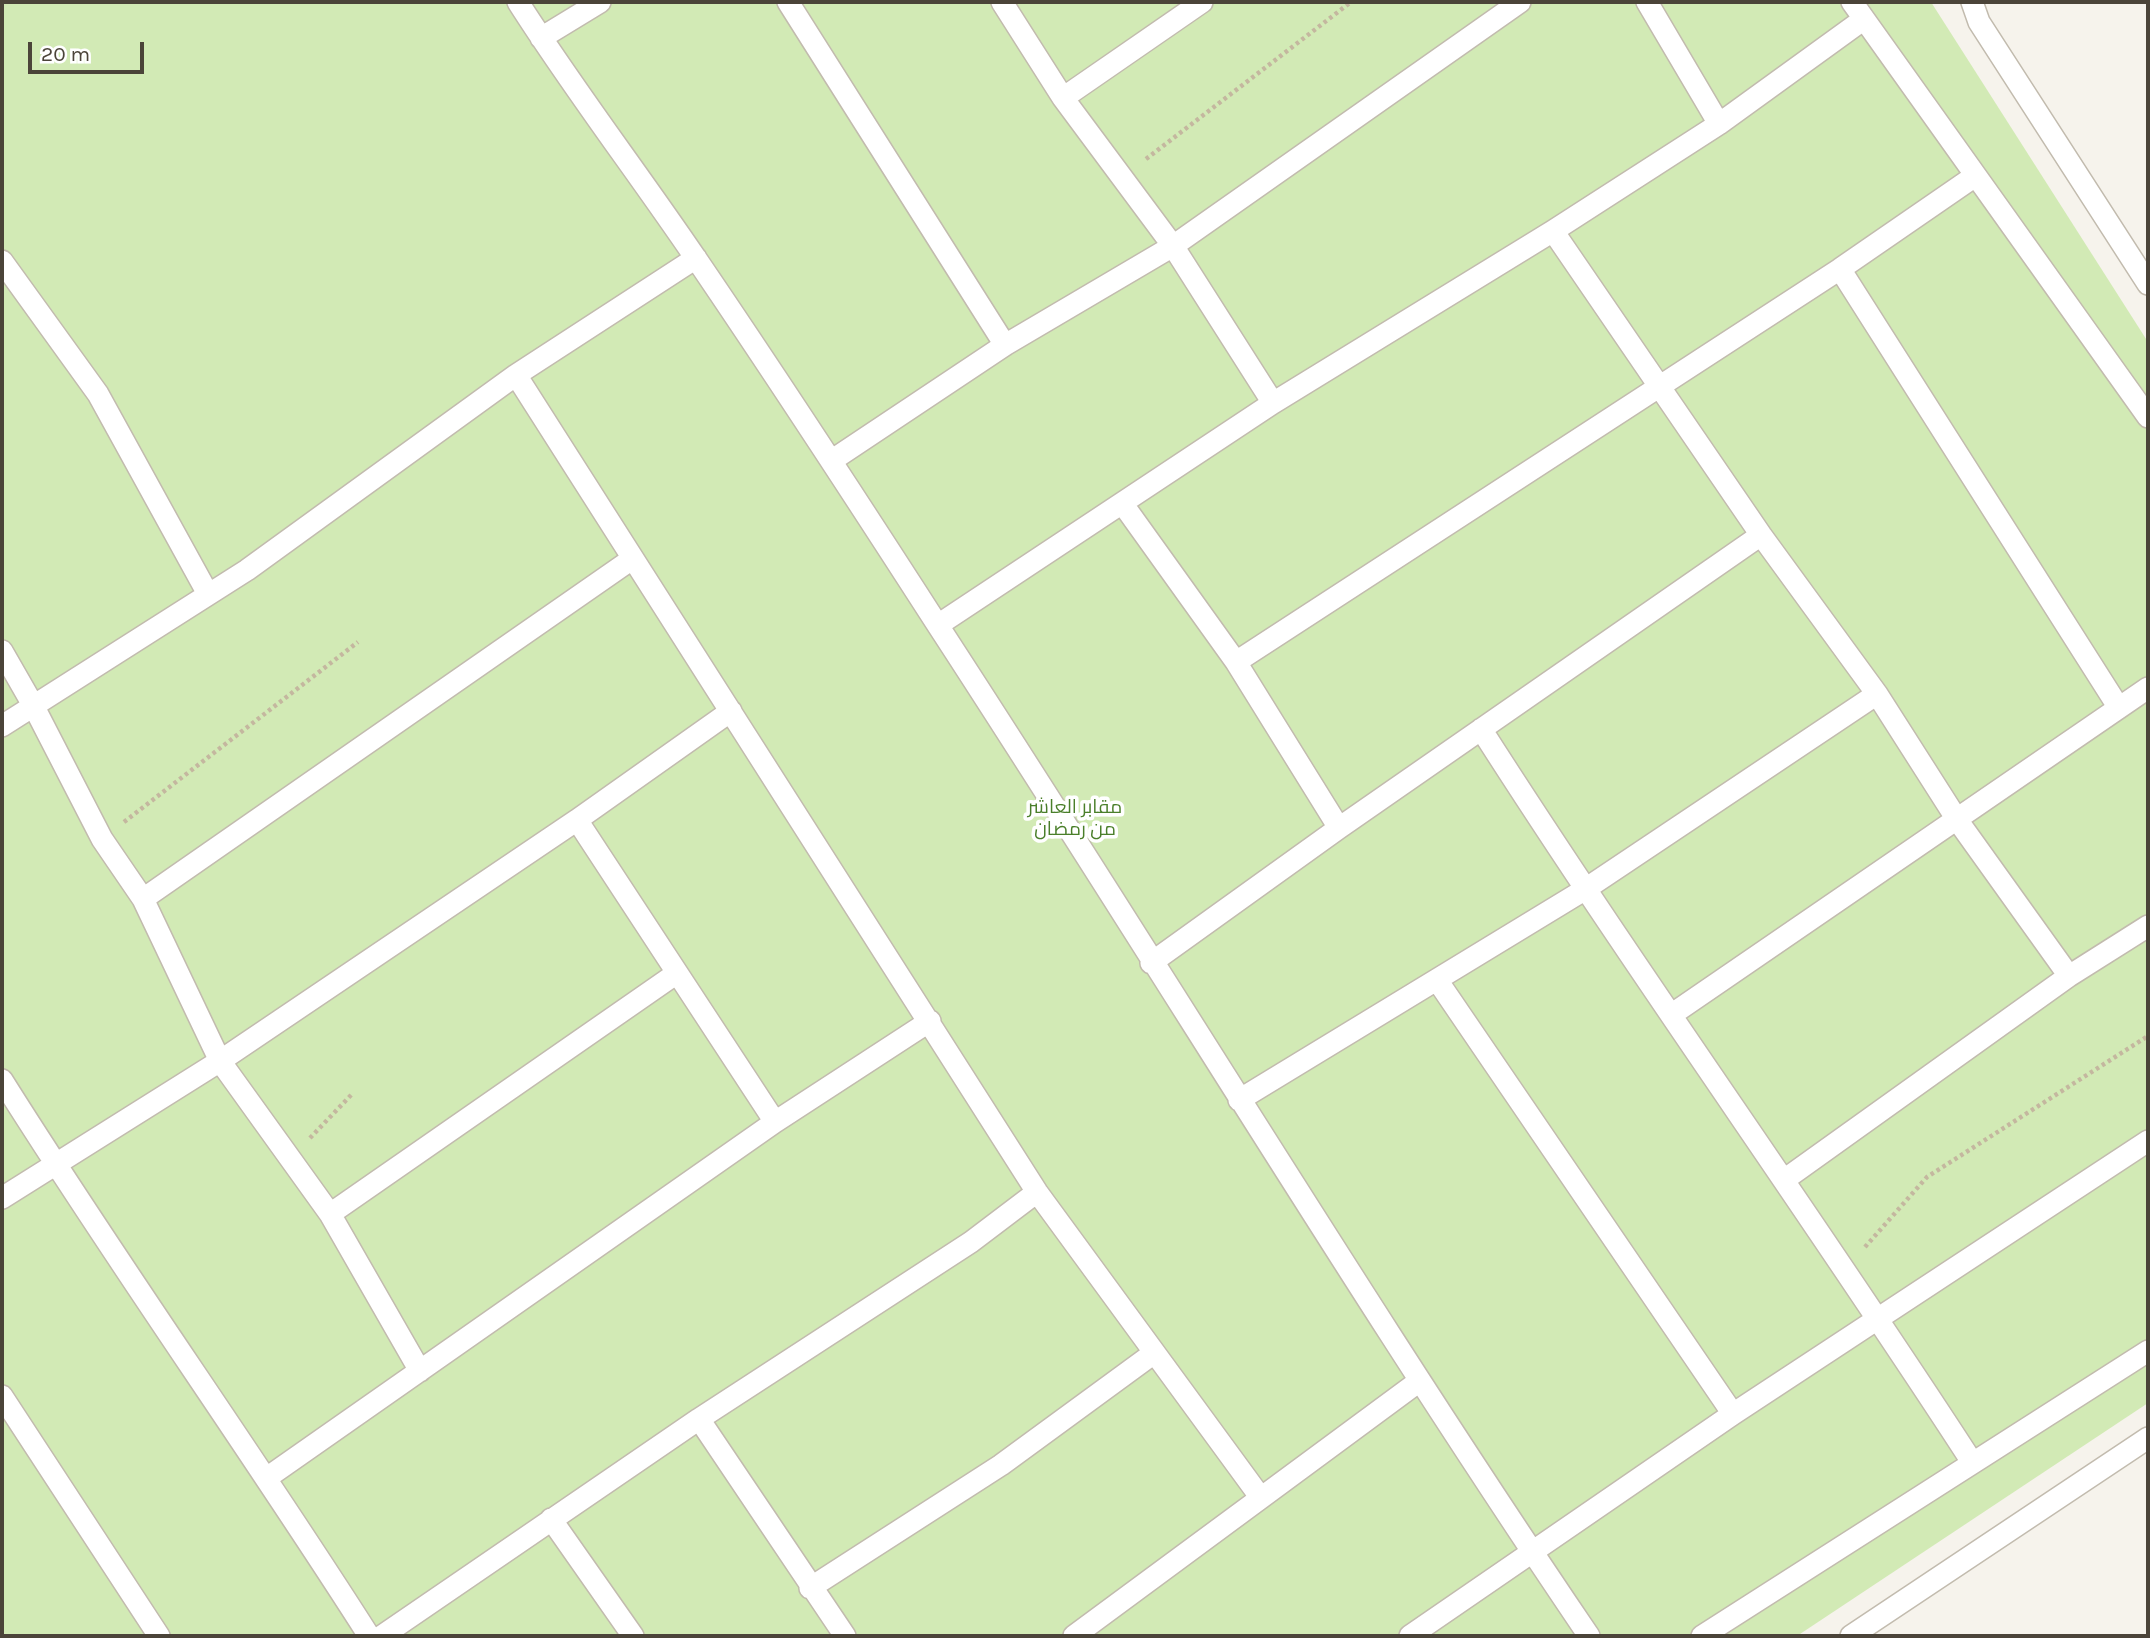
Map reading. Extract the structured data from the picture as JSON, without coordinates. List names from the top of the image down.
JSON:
{
  "parks": ["مقابر العاشر من رمضان"],
  "scale_bar": "20 m"
}
